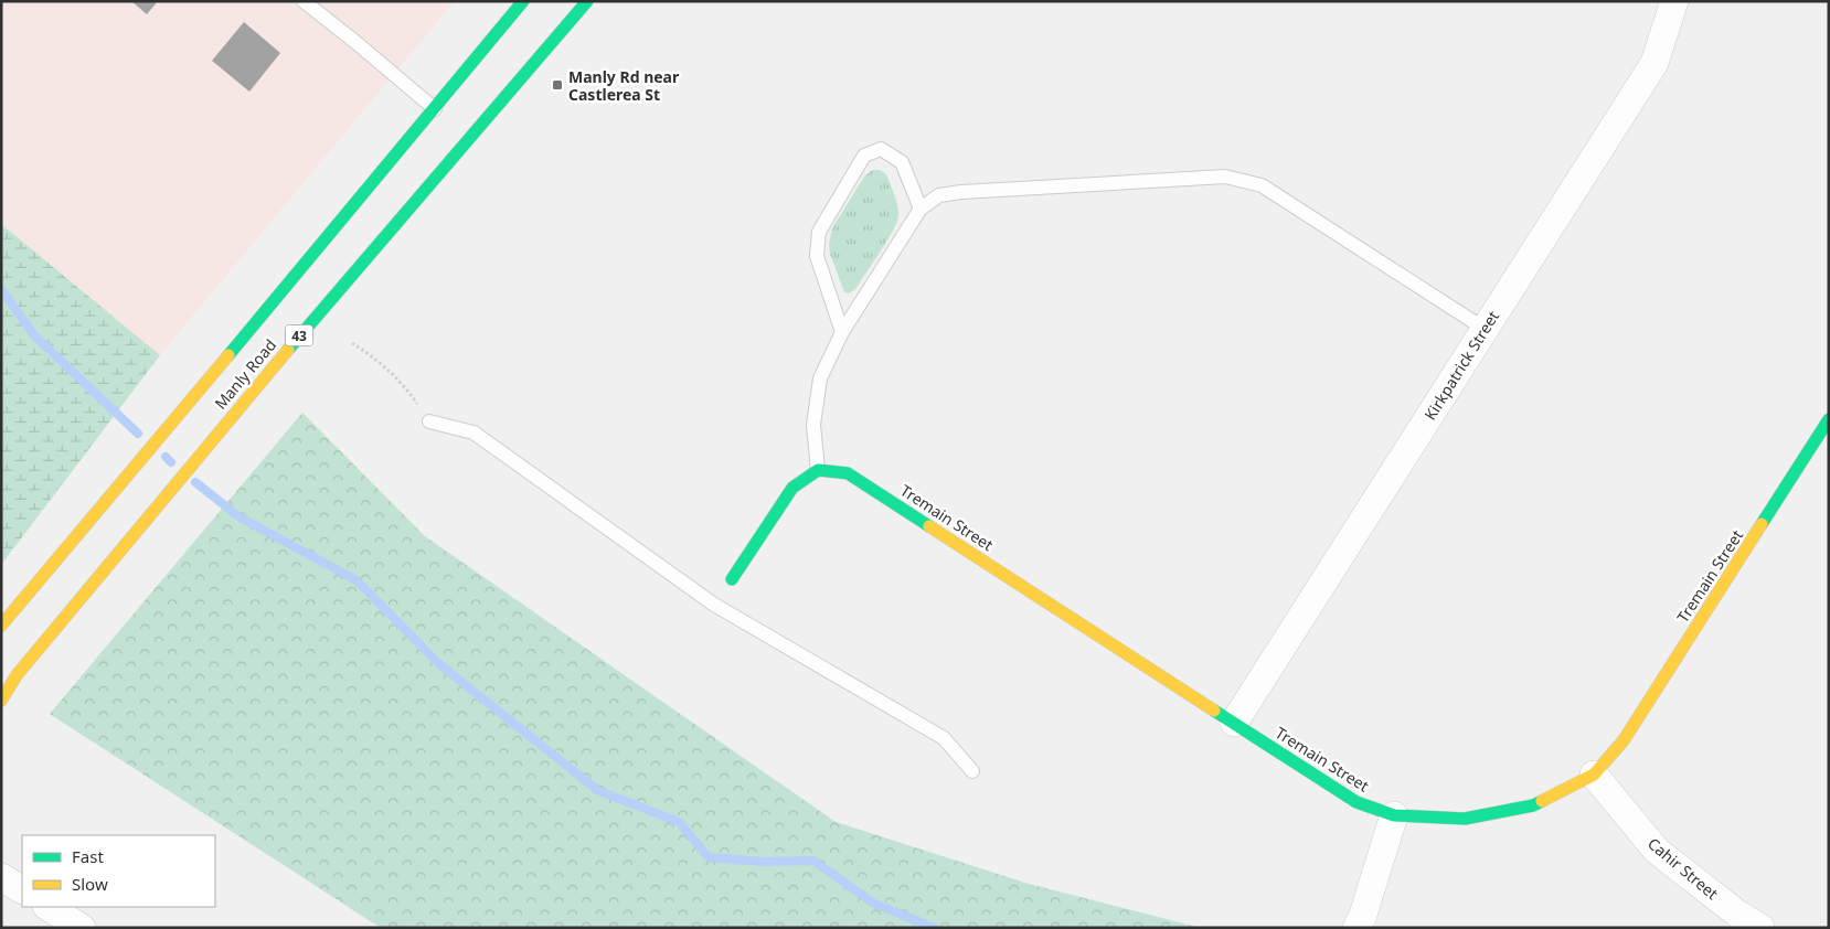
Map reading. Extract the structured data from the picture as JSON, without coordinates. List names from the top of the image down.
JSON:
{
  "streets": {
    "main road": ["43", "Manly Road", "Tremain Street"],
    "street": ["Kirkpatrick Street", "Cahir Street"]
  },
  "crossings": [
    ["Kirkpatrick Street", "Tremain Street"],
    ["Tremain Street", "Cahir Street"]
  ],
  "places": {
    "transit": ["Manly Rd near Castlerea St"]
  },
  "legend": ["Fast", "Slow"]
}
